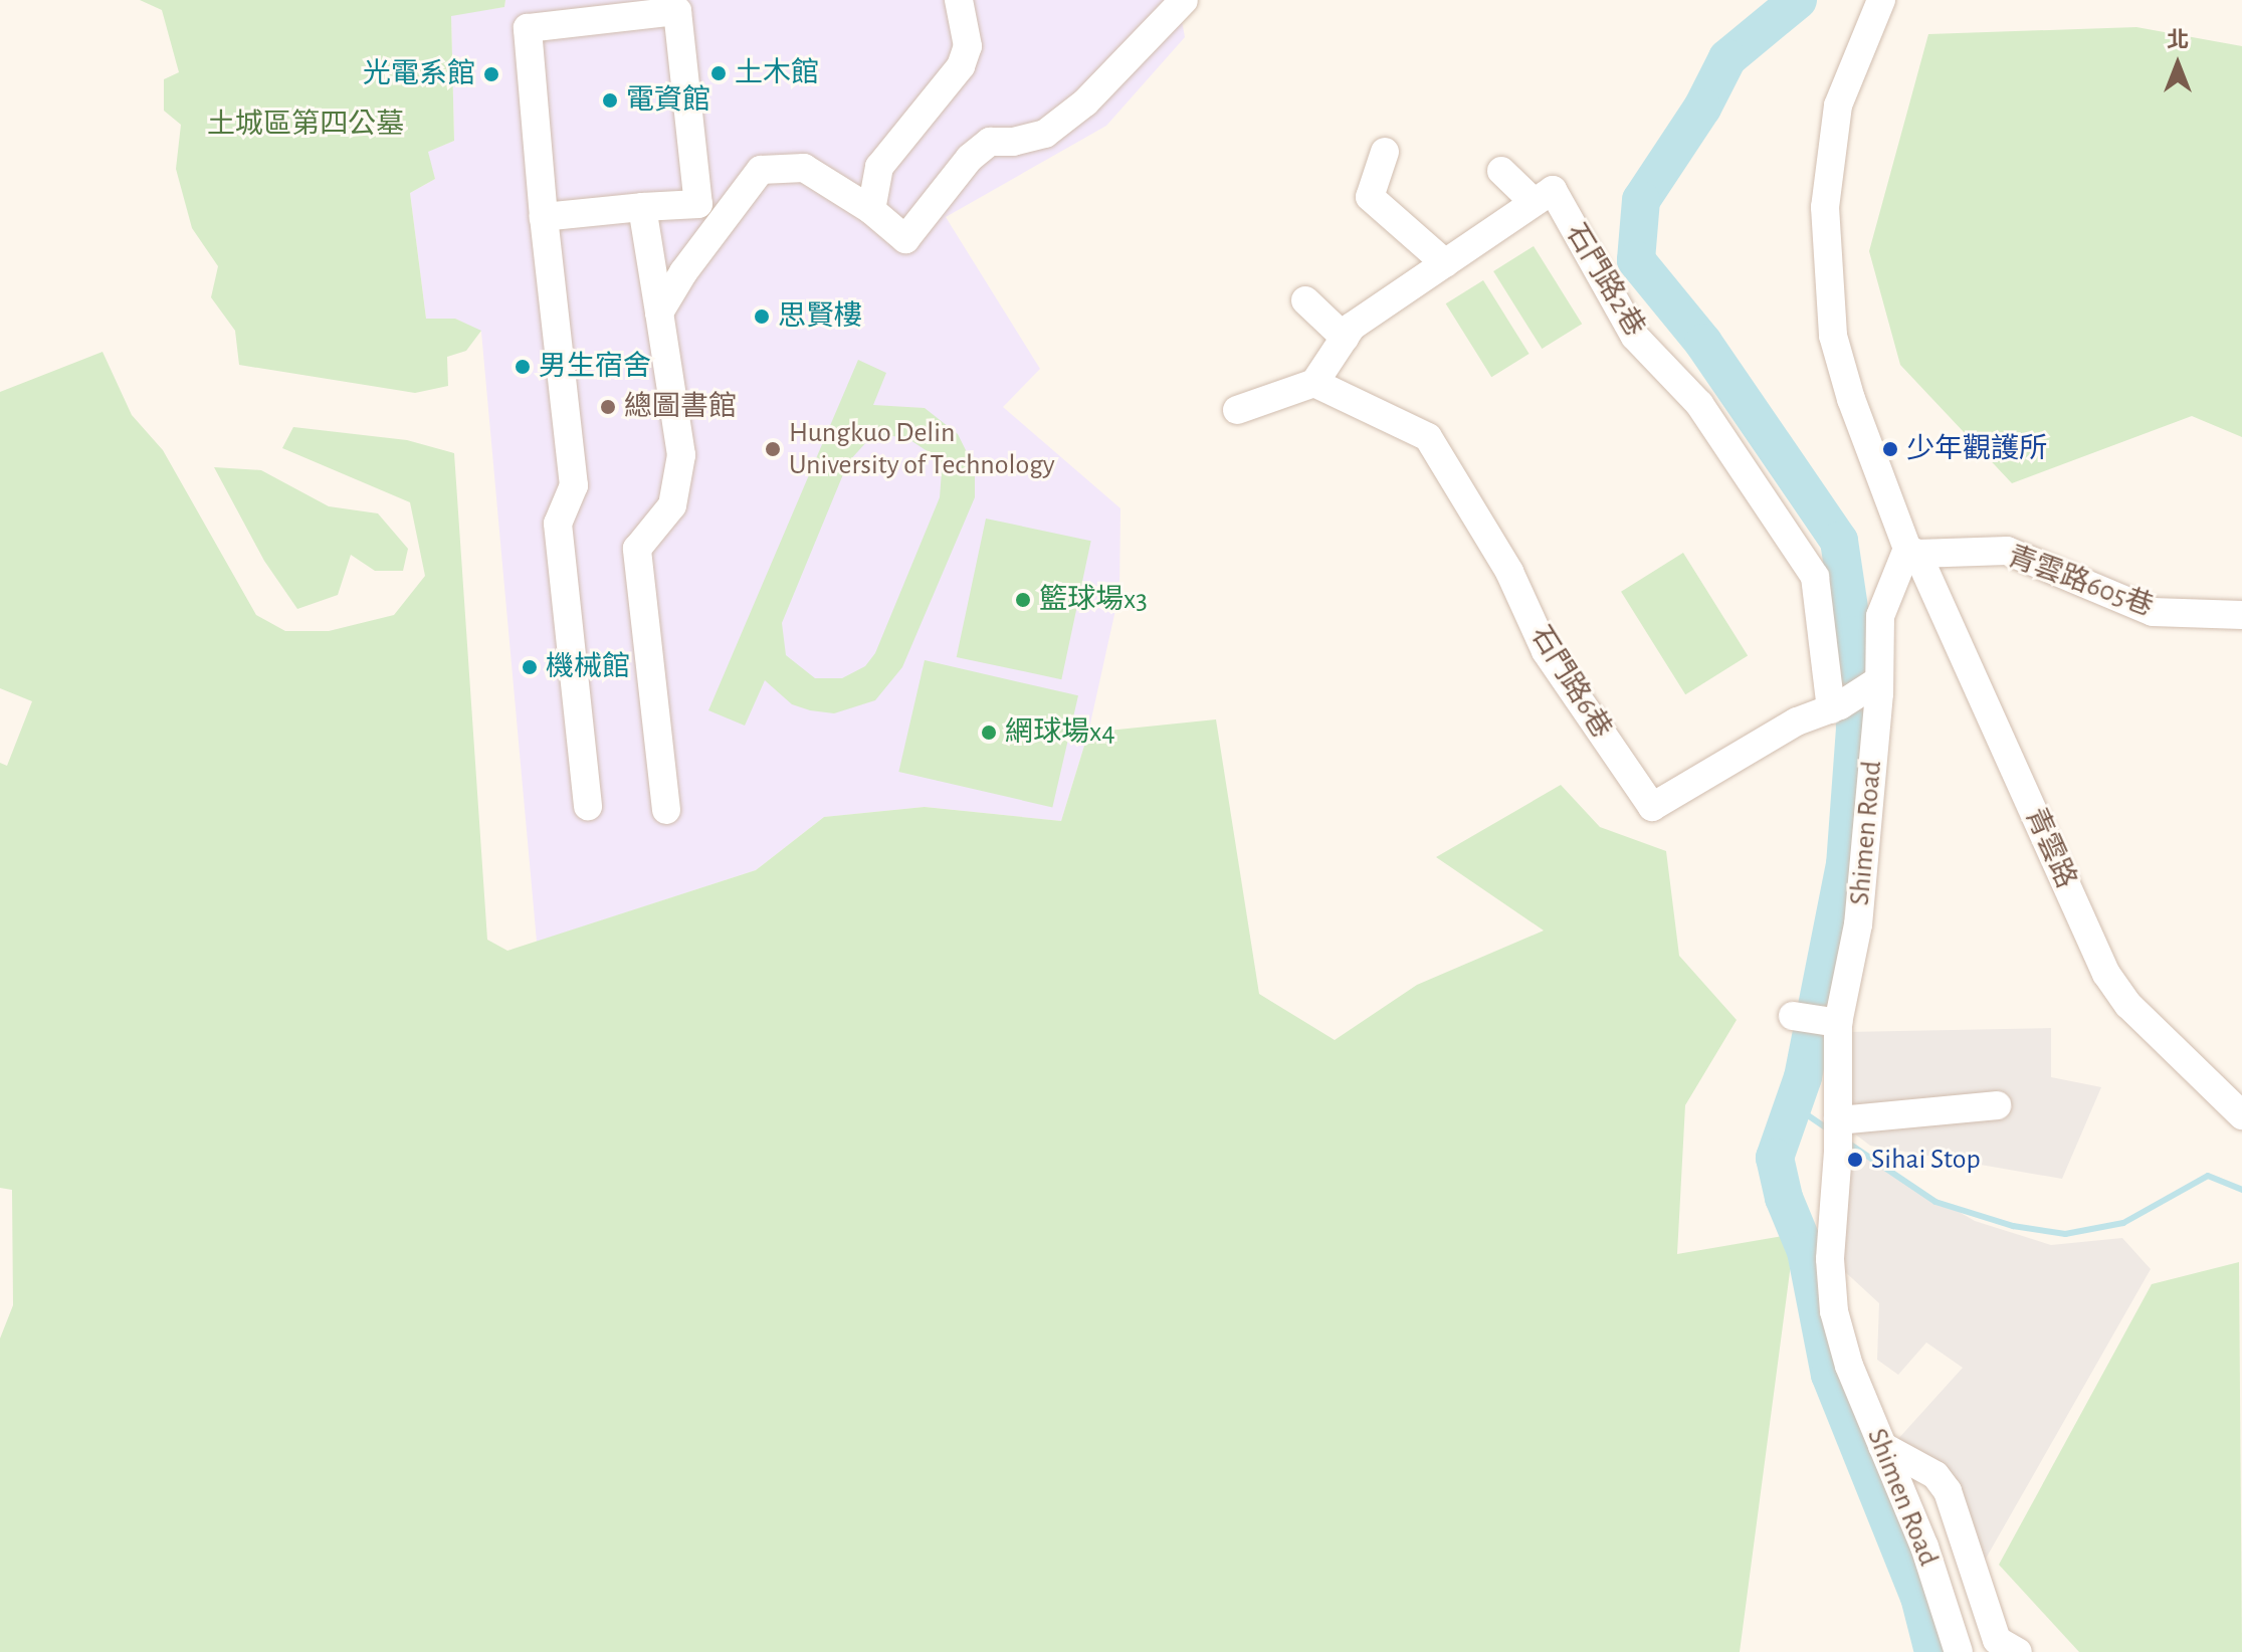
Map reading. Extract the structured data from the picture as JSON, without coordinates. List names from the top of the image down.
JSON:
{
  "streets": {
    "street": [
      "石門路2巷",
      "青雲路605巷",
      "石門路6巷",
      "Shimen Road",
      "青雲路"
    ]
  },
  "crossings": [
    ["石門路2巷", "石門路6巷"],
    ["青雲路605巷", "Shimen Road"],
    ["青雲路605巷", "青雲路"],
    ["Shimen Road", "青雲路"]
  ],
  "parks": ["土城區第四公墓"],
  "places": [
    "土木館",
    "光電系館",
    "電資館",
    "思賢樓",
    "男生宿舍",
    "總圖書館",
    "Hungkuo Delin University of Technology",
    "少年觀護所",
    "籃球場x3",
    "機械館",
    "網球場x4",
    "Sihai Stop"
  ],
  "north": "top"
}
